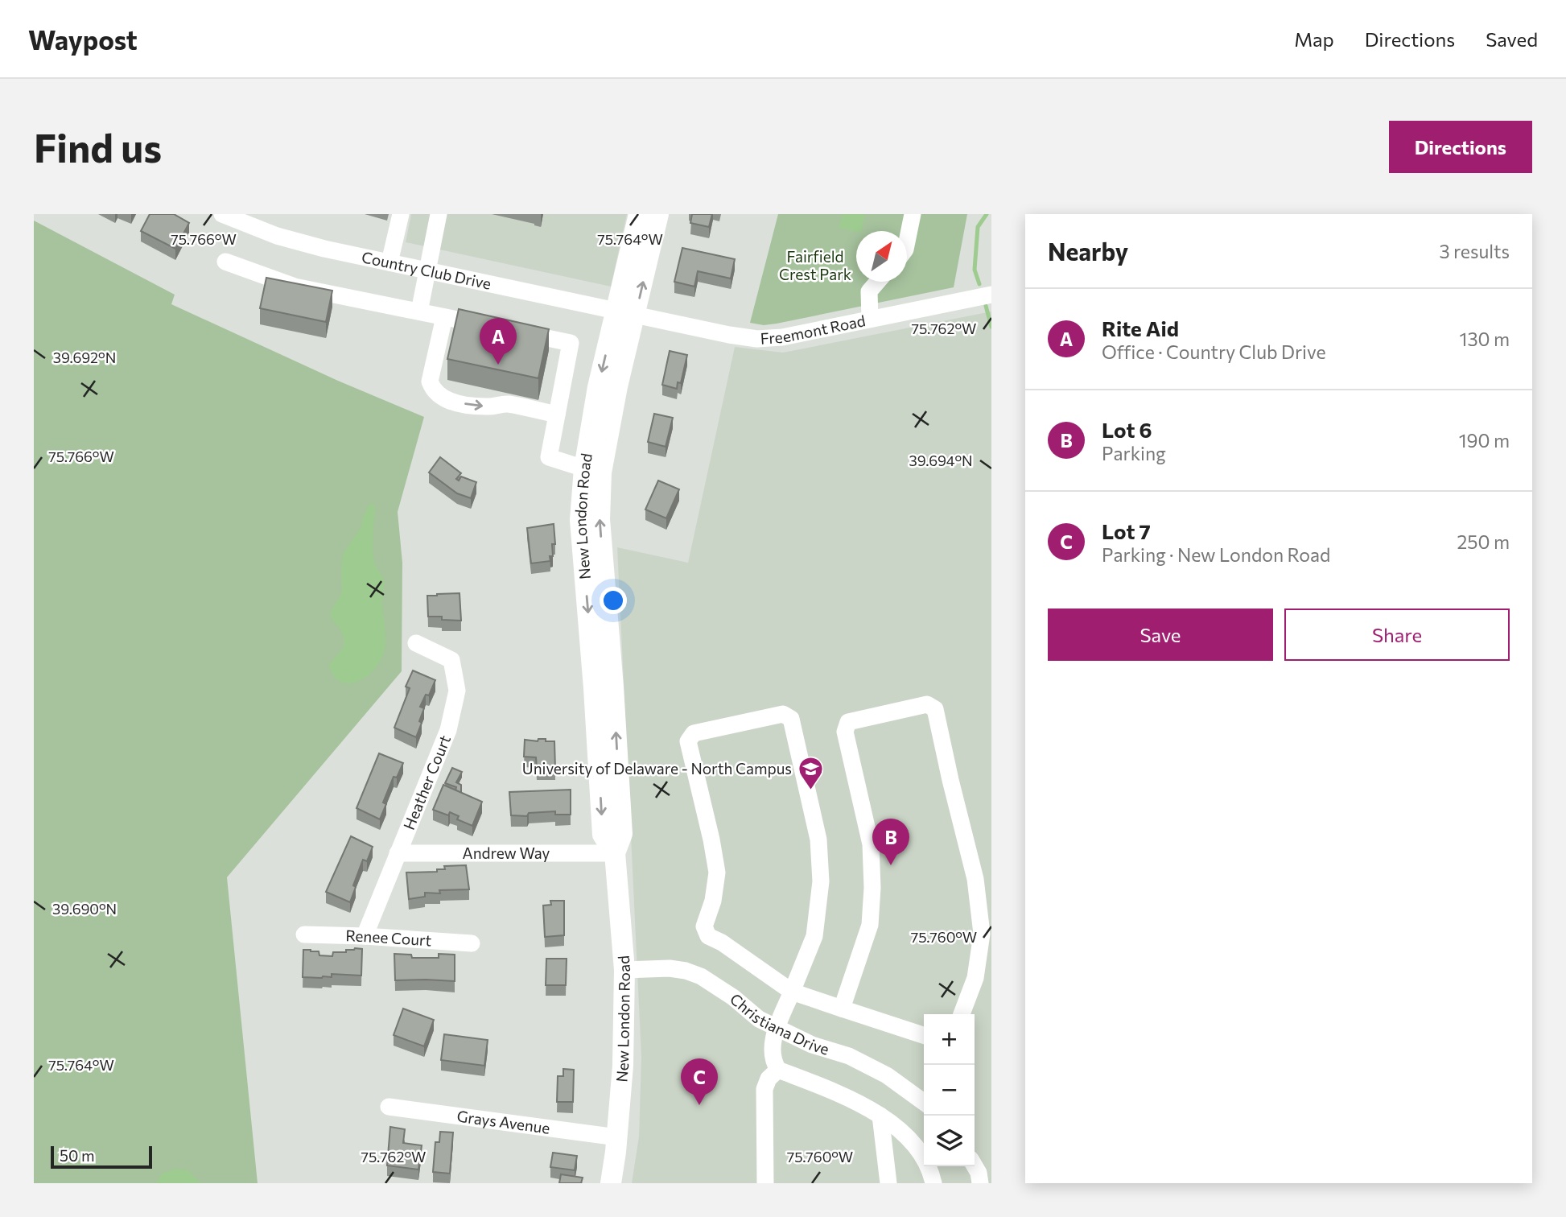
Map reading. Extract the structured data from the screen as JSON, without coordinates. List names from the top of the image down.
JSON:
{
  "streets": {
    "main road": ["New London Road"],
    "street": [
      "Country Club Drive",
      "Freemont Road",
      "Heather Court",
      "Andrew Way",
      "Renee Court",
      "Christiana Drive",
      "Grays Avenue"
    ]
  },
  "crossings": [
    ["Country Club Drive", "Freemont Road"],
    ["Country Club Drive", "New London Road"],
    ["Freemont Road", "New London Road"],
    ["New London Road", "Andrew Way"],
    ["New London Road", "Christiana Drive"],
    ["New London Road", "Grays Avenue"],
    ["Heather Court", "Andrew Way"],
    ["Heather Court", "Renee Court"]
  ],
  "parks": ["Fairfield Crest Park"],
  "places": {
    "school or university": ["University of Delaware - North Campus"]
  },
  "scale_bar": "50 m",
  "north": "top right",
  "page": {
    "header": "Waypost",
    "nav": ["Map", "Directions", "Saved"],
    "buttons": [
      "Directions",
      ["Save", "Share"]
    ],
    "title": "Find us",
    "heading": ["Nearby", "3 results"],
    "list": [
      {
        "mark": "A",
        "name": "Rite Aid",
        "note": "Office · Country Club Drive",
        "value": "130 m"
      },
      {
        "mark": "B",
        "name": "Lot 6",
        "note": "Parking",
        "value": "190 m"
      },
      {
        "mark": "C",
        "name": "Lot 7",
        "note": "Parking · New London Road",
        "value": "250 m"
      }
    ],
    "pins": ["A", "B", "C"],
    "map_buttons": ["+", "−"],
    "scale": "50 m"
  },
  "coordinates": [
    "75.766°W",
    "75.764°W",
    "75.762°W",
    "39.692°N",
    "39.694°N",
    "39.690°N",
    "75.760°W"
  ]
}
